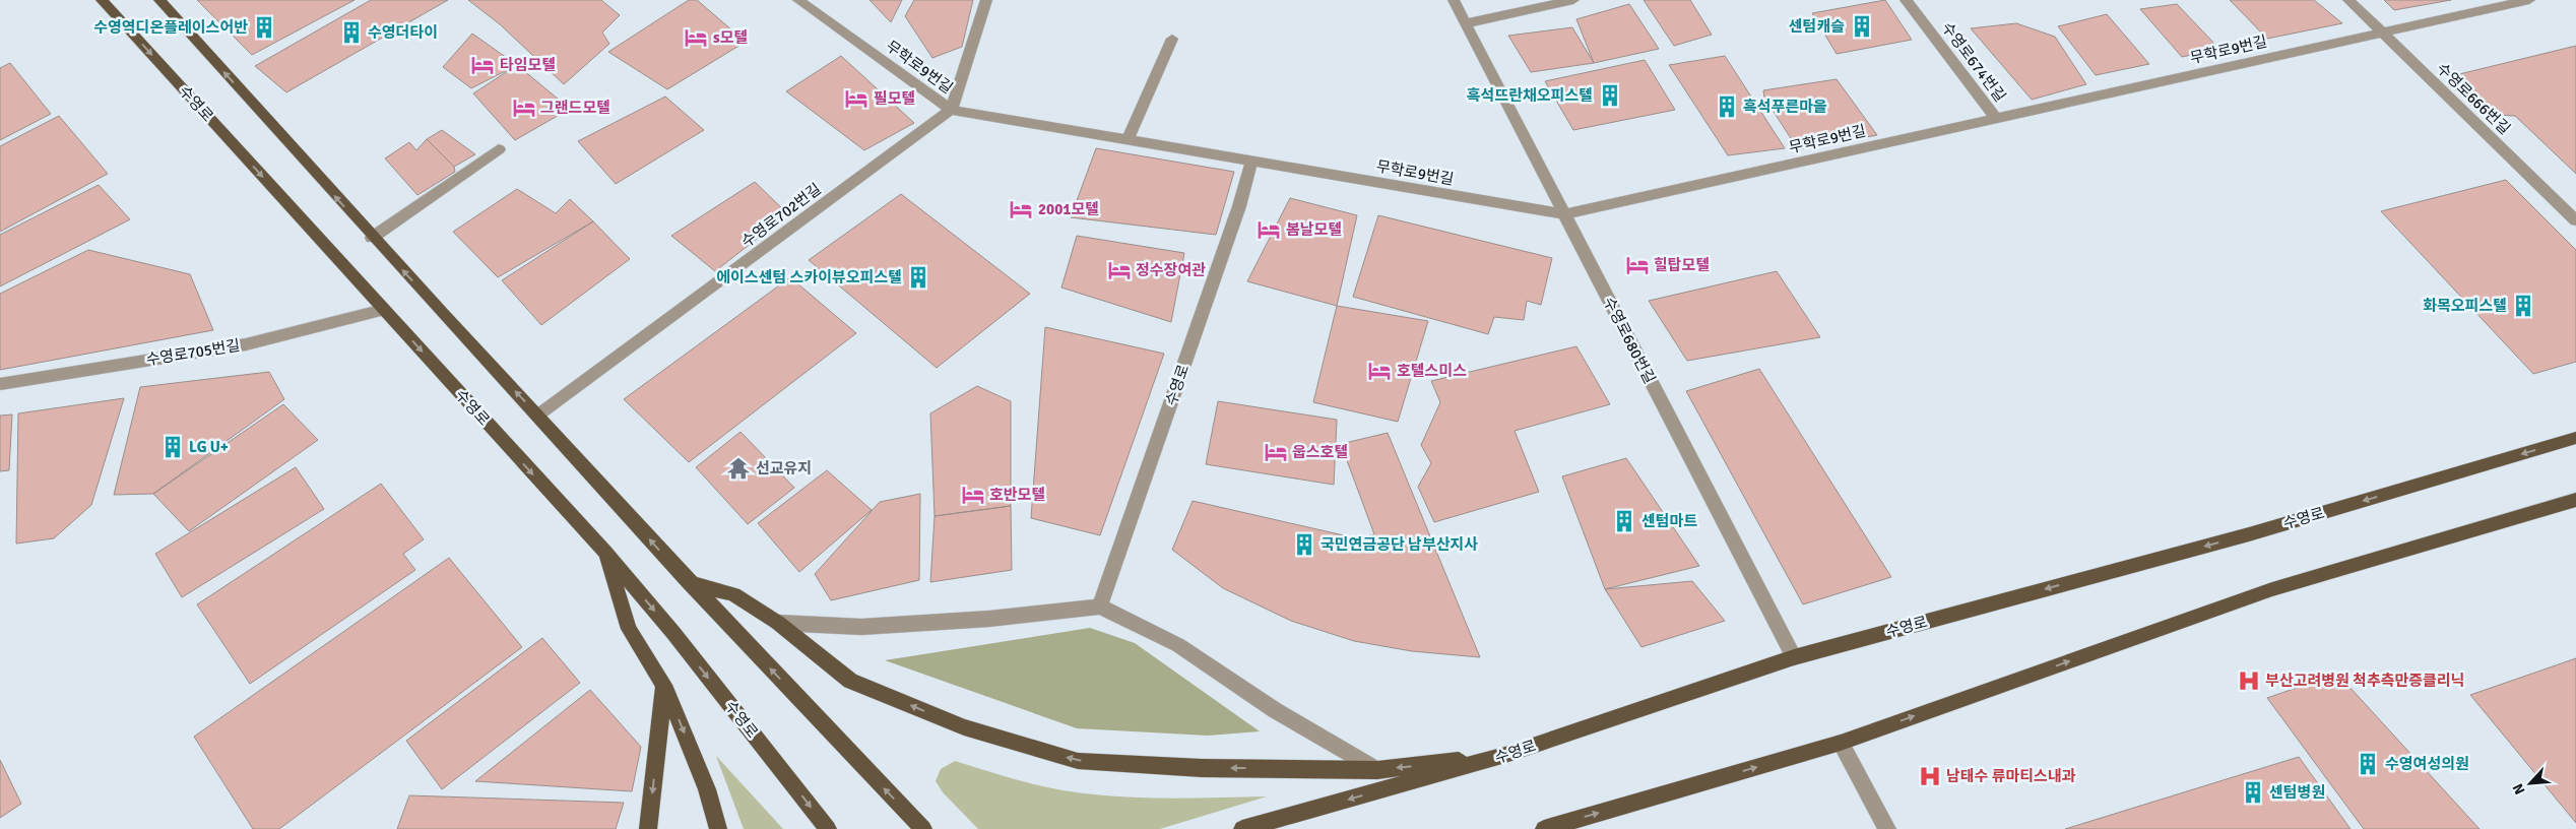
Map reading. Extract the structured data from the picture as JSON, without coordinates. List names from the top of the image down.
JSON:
{
  "streets": {
    "main road": ["수영로"],
    "street": [
      "무학로9번길",
      "수영로674번길",
      "수영로666번길",
      "수영로702번길",
      "수영로680번길",
      "수영로705번길"
    ]
  },
  "crossings": [
    ["무학로9번길", "수영로674번길"],
    ["무학로9번길", "수영로666번길"],
    ["무학로9번길", "수영로"],
    ["무학로9번길", "수영로702번길"],
    ["무학로9번길", "수영로680번길"],
    ["수영로", "수영로680번길"],
    ["수영로", "수영로705번길"]
  ],
  "places": {
    "building": [
      "센텀캐슬",
      "수영역디온플레이스어반",
      "수영더타이",
      "흑석뜨란채오피스텔",
      "흑석푸른마을",
      "에이스센텀 스카이뷰오피스텔",
      "화목오피스텔",
      "LG U+",
      "센텀마트",
      "국민연금공단 남부산지사",
      "수영여성의원",
      "센텀병원"
    ],
    "hotel": [
      "s모텔",
      "타임모텔",
      "필모텔",
      "그랜드모텔",
      "2001모텔",
      "봄날모텔",
      "힐탑모텔",
      "정수장여관",
      "호텔스미스",
      "웁스호텔",
      "호반모텔"
    ],
    "temple": ["선교유지"],
    "hospital": ["부산고려병원 척추측만증클리닉", "남태수 류마티스내과"]
  },
  "north": "bottom left"
}
